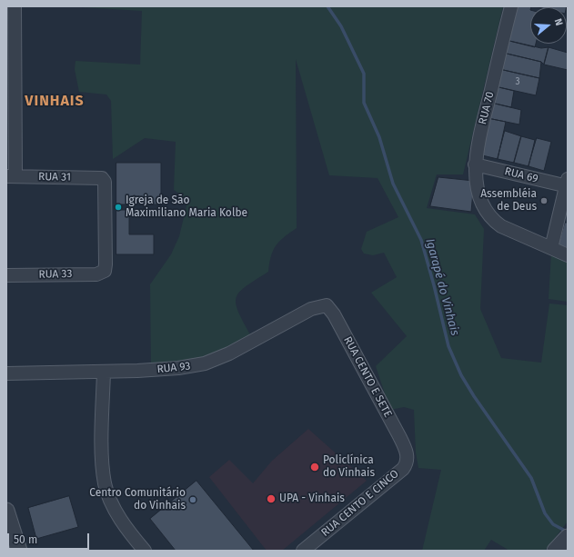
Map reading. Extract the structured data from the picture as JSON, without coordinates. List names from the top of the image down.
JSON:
{
  "streets": {
    "street": [
      "RUA 70",
      "RUA 69",
      "RUA 31",
      "RUA 33",
      "RUA 93",
      "RUA CENTO E SETE",
      "RUA CENTO E CINCO"
    ]
  },
  "crossings": [
    ["RUA 70", "RUA 69"],
    ["RUA 31", "RUA 33"],
    ["RUA 93", "RUA CENTO E SETE"],
    ["RUA CENTO E SETE", "RUA CENTO E CINCO"]
  ],
  "districts": ["VINHAIS"],
  "water": ["Igarapé do Vinhais"],
  "places": [
    "Assembléia de Deus",
    "Igreja de São Maximiliano Maria Kolbe",
    "Policlínica do Vinhais",
    "UPA - Vinhais",
    "Centro Comunitário do Vinhais"
  ],
  "house_numbers": ["3"],
  "scale_bar": "50 m",
  "north": "right"
}
